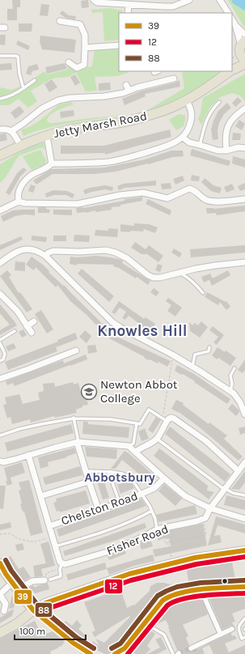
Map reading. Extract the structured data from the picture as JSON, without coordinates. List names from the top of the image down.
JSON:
{
  "streets": {
    "main road": ["Jetty Marsh Road"],
    "street": ["Chelston Road", "Fisher Road"]
  },
  "districts": ["Knowles Hill", "Abbotsbury"],
  "places": {
    "school or university": ["Newton Abbot College"]
  },
  "lines": ["transit line 39", "transit line 12", "transit line 88"],
  "legend": ["39", "12", "88"],
  "scale_bar": "100 m"
}
